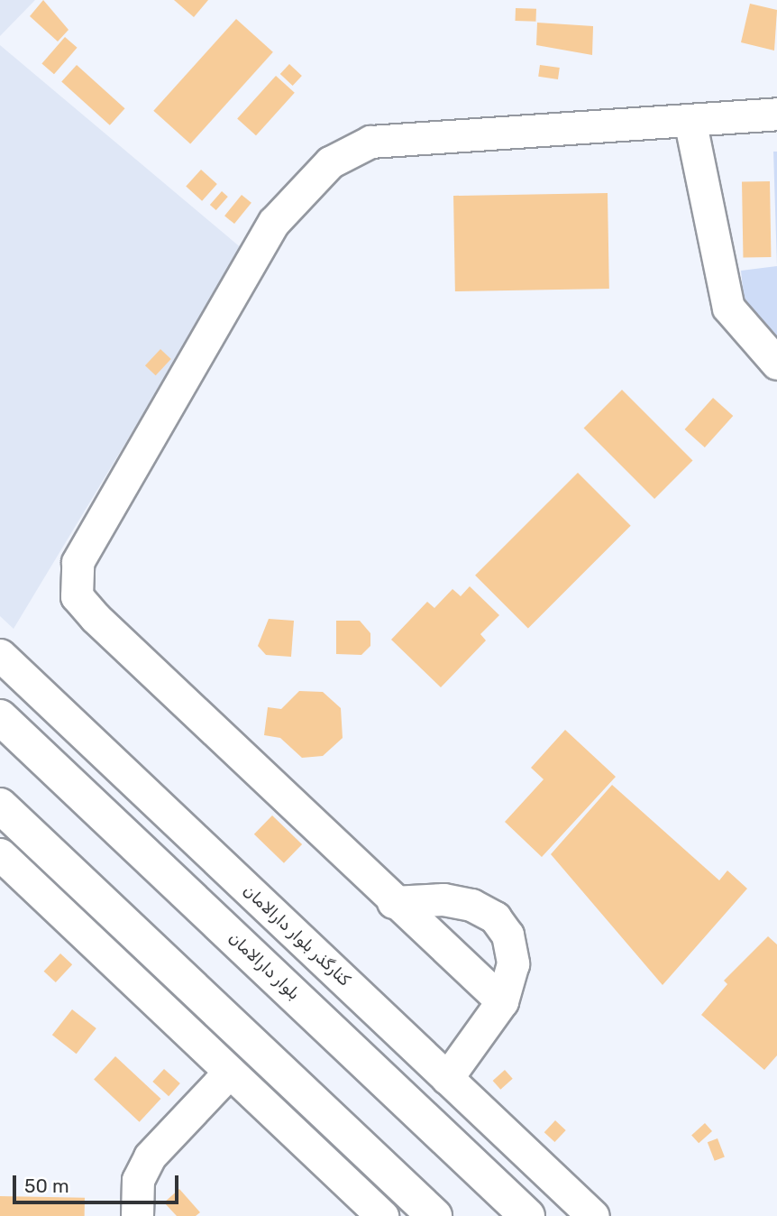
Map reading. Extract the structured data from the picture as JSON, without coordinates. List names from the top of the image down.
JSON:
{
  "streets": {
    "main road": ["بلوار دارالامان"],
    "street": ["کنارگذر بلوار دارالامان"]
  },
  "scale_bar": "50 m"
}
